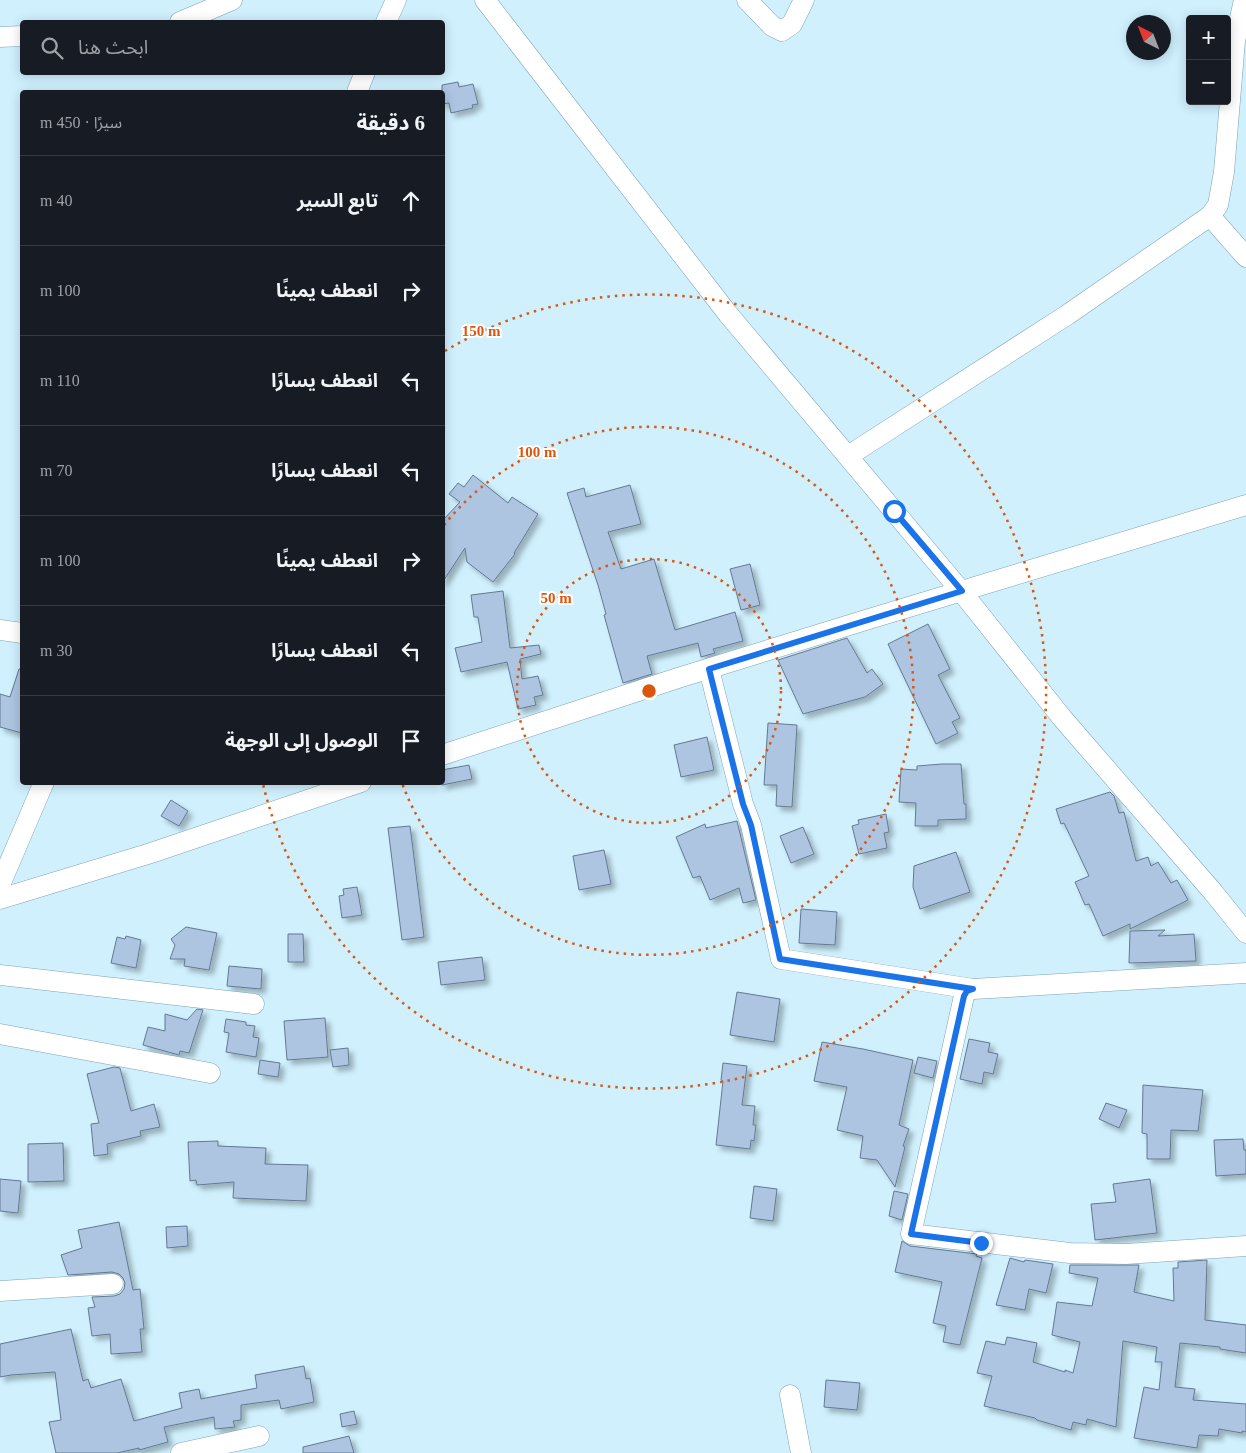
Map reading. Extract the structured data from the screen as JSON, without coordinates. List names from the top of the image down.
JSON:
{
  "north": "top left",
  "page": {
    "map_buttons": ["+", "−"],
    "search": "ابحث هنا",
    "heading": ["6 دقيقة", "سيرًا · 450 m"],
    "list": [
      ["تابع السير", "40 m"],
      ["انعطف يمينًا", "100 m"],
      ["انعطف يسارًا", "110 m"],
      ["انعطف يسارًا", "70 m"],
      ["انعطف يمينًا", "100 m"],
      ["انعطف يسارًا", "30 m"],
      "الوصول إلى الوجهة"
    ]
  },
  "rings": ["150 m", "100 m", "50 m"]
}
